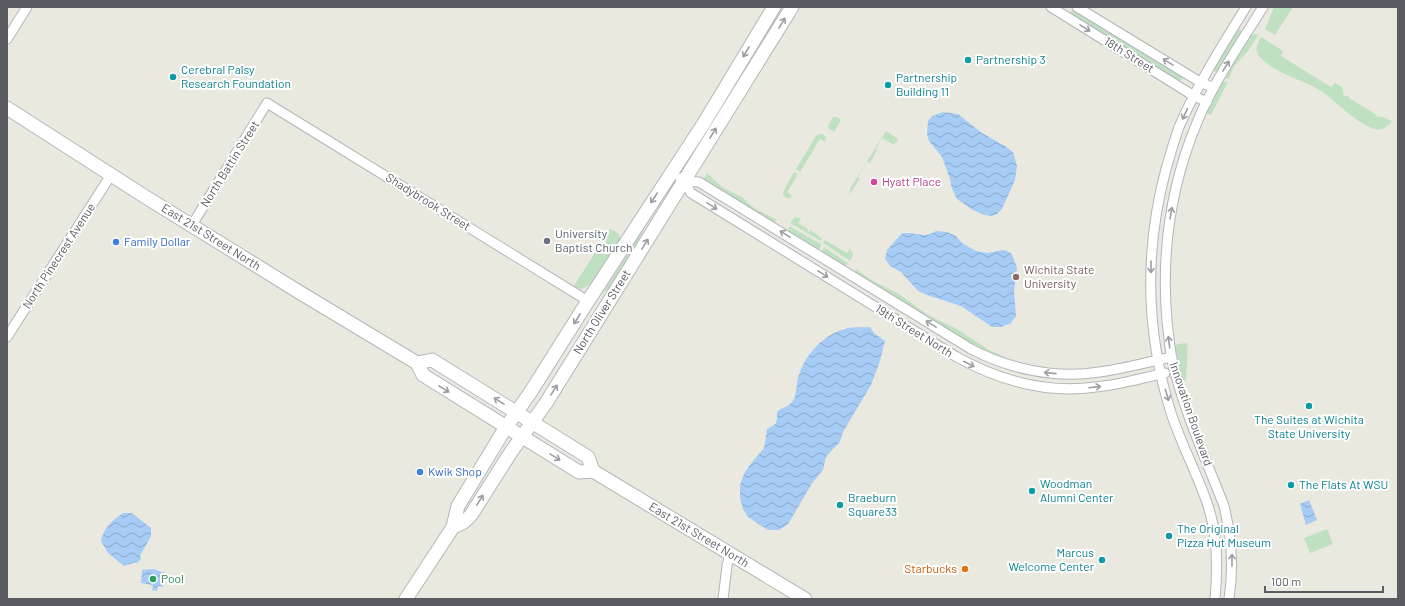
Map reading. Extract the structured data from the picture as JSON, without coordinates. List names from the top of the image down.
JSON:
{
  "streets": {
    "main road": ["East 21st Street North", "North Oliver Street"],
    "street": [
      "18th Street",
      "North Battin Street",
      "Shadybrook Street",
      "North Pinecrest Avenue",
      "19th Street North",
      "Innovation Boulevard"
    ]
  },
  "crossings": [
    ["18th Street", "Innovation Boulevard"],
    ["North Battin Street", "Shadybrook Street"],
    ["North Battin Street", "East 21st Street North"],
    ["Shadybrook Street", "North Oliver Street"],
    ["East 21st Street North", "North Pinecrest Avenue"],
    ["East 21st Street North", "North Oliver Street"],
    ["North Oliver Street", "19th Street North"],
    ["19th Street North", "Innovation Boulevard"]
  ],
  "places": [
    "Partnership 3",
    "Cerebral Palsy Research Foundation",
    "Partnership Building 11",
    "Hyatt Place",
    "University Baptist Church",
    "Family Dollar",
    "Wichita State University",
    "The Suites at Wichita State University",
    "Kwik Shop",
    "The Flats At WSU",
    "Woodman Alumni Center",
    "Braeburn Square33",
    "The Original Pizza Hut Museum",
    "Marcus Welcome Center",
    "Starbucks",
    "Pool"
  ],
  "scale_bar": "100 m"
}
